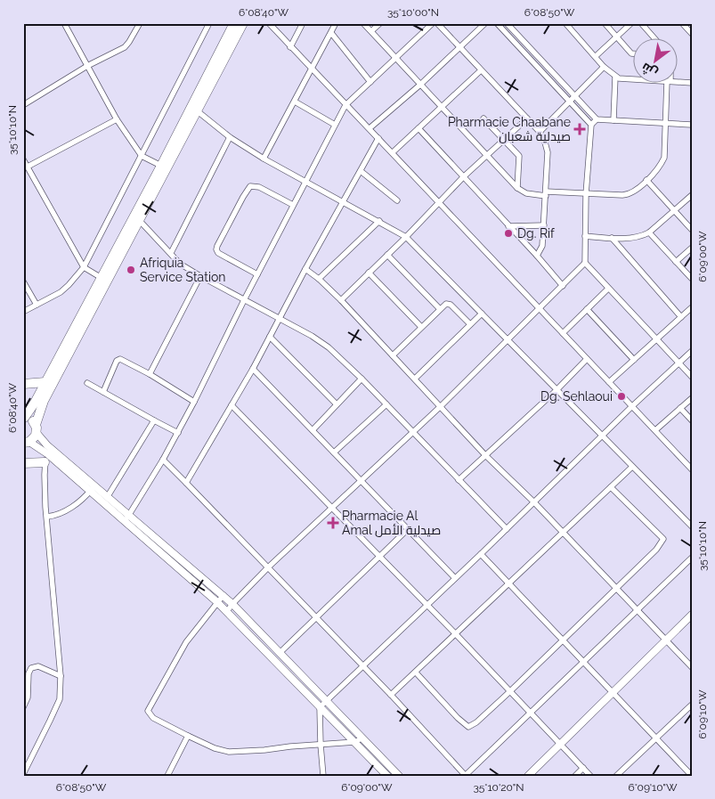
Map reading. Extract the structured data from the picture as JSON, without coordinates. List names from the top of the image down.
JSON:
{
  "places": {
    "health": ["Pharmacie Chaabane صيدلية شعبان", "Pharmacie Al Amal صيدلية الأمل"],
    "other": ["Dg. Rif", "Afriquia Service Station", "Dg. Sehlaoui"]
  },
  "north": "bottom left",
  "coordinates": [
    "6°08'40\"W",
    "35°10'00\"N",
    "6°08'50\"W",
    "35°10'10\"N",
    "6°09'00\"W",
    "6°09'10\"W",
    "35°10'20\"N"
  ]
}
